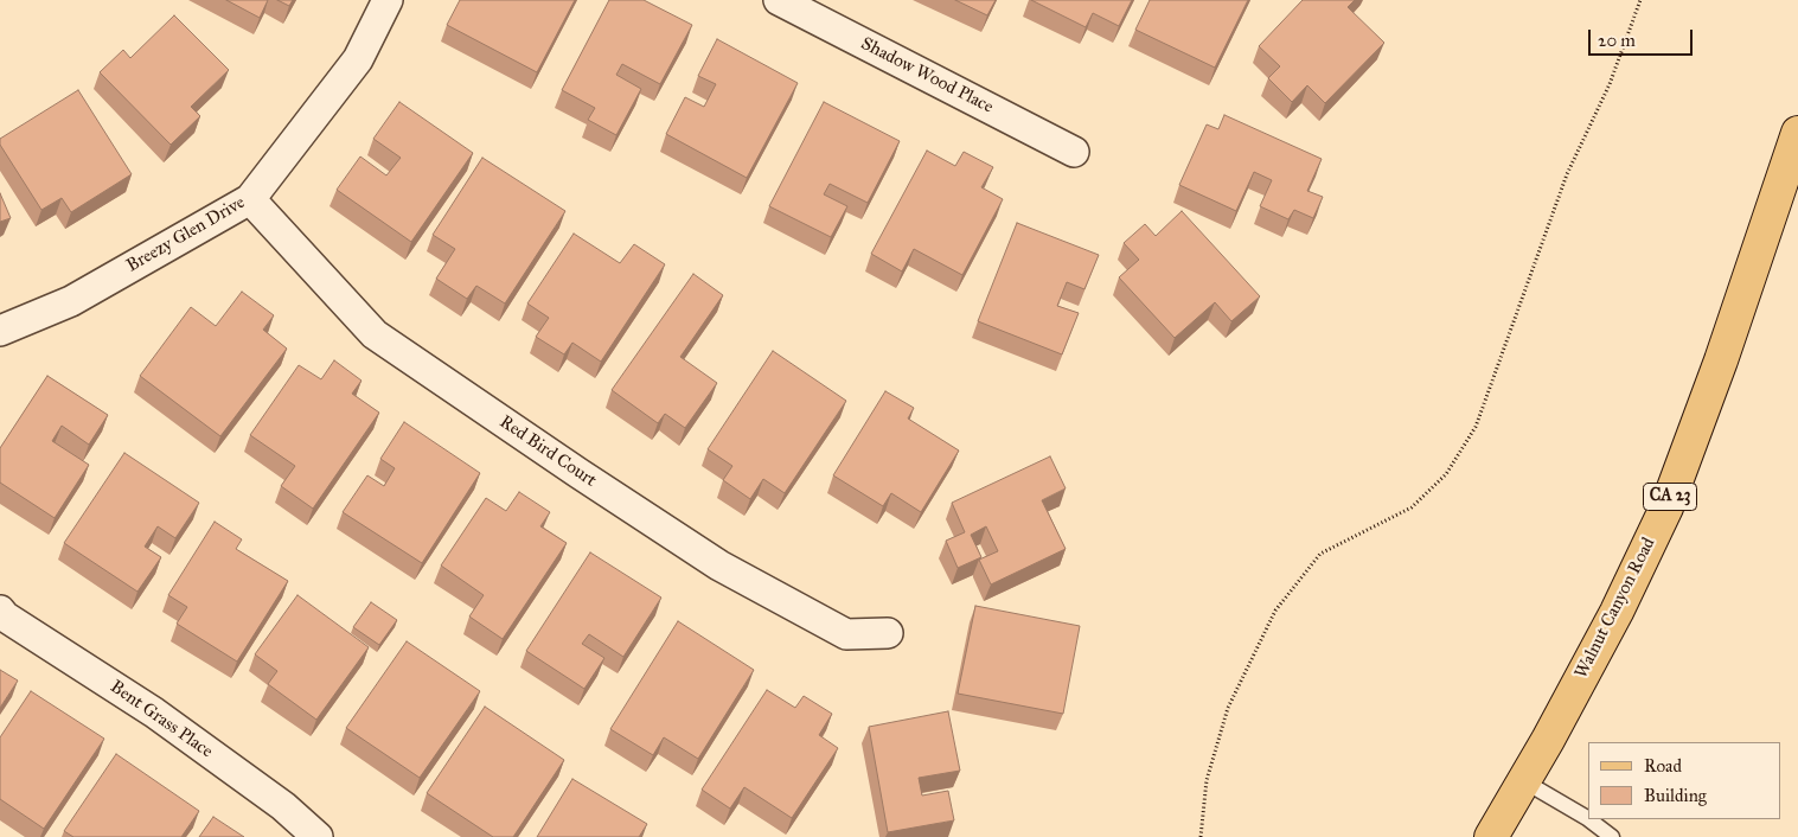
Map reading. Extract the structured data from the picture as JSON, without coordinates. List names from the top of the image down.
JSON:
{
  "streets": {
    "main road": ["CA 23", "Walnut Canyon Road"],
    "street": [
      "Shadow Wood Place",
      "Breezy Glen Drive",
      "Red Bird Court",
      "Bent Grass Place"
    ]
  },
  "crossings": [
    ["Breezy Glen Drive", "Red Bird Court"]
  ],
  "legend": ["Road", "Building"],
  "scale_bar": "20 m"
}
